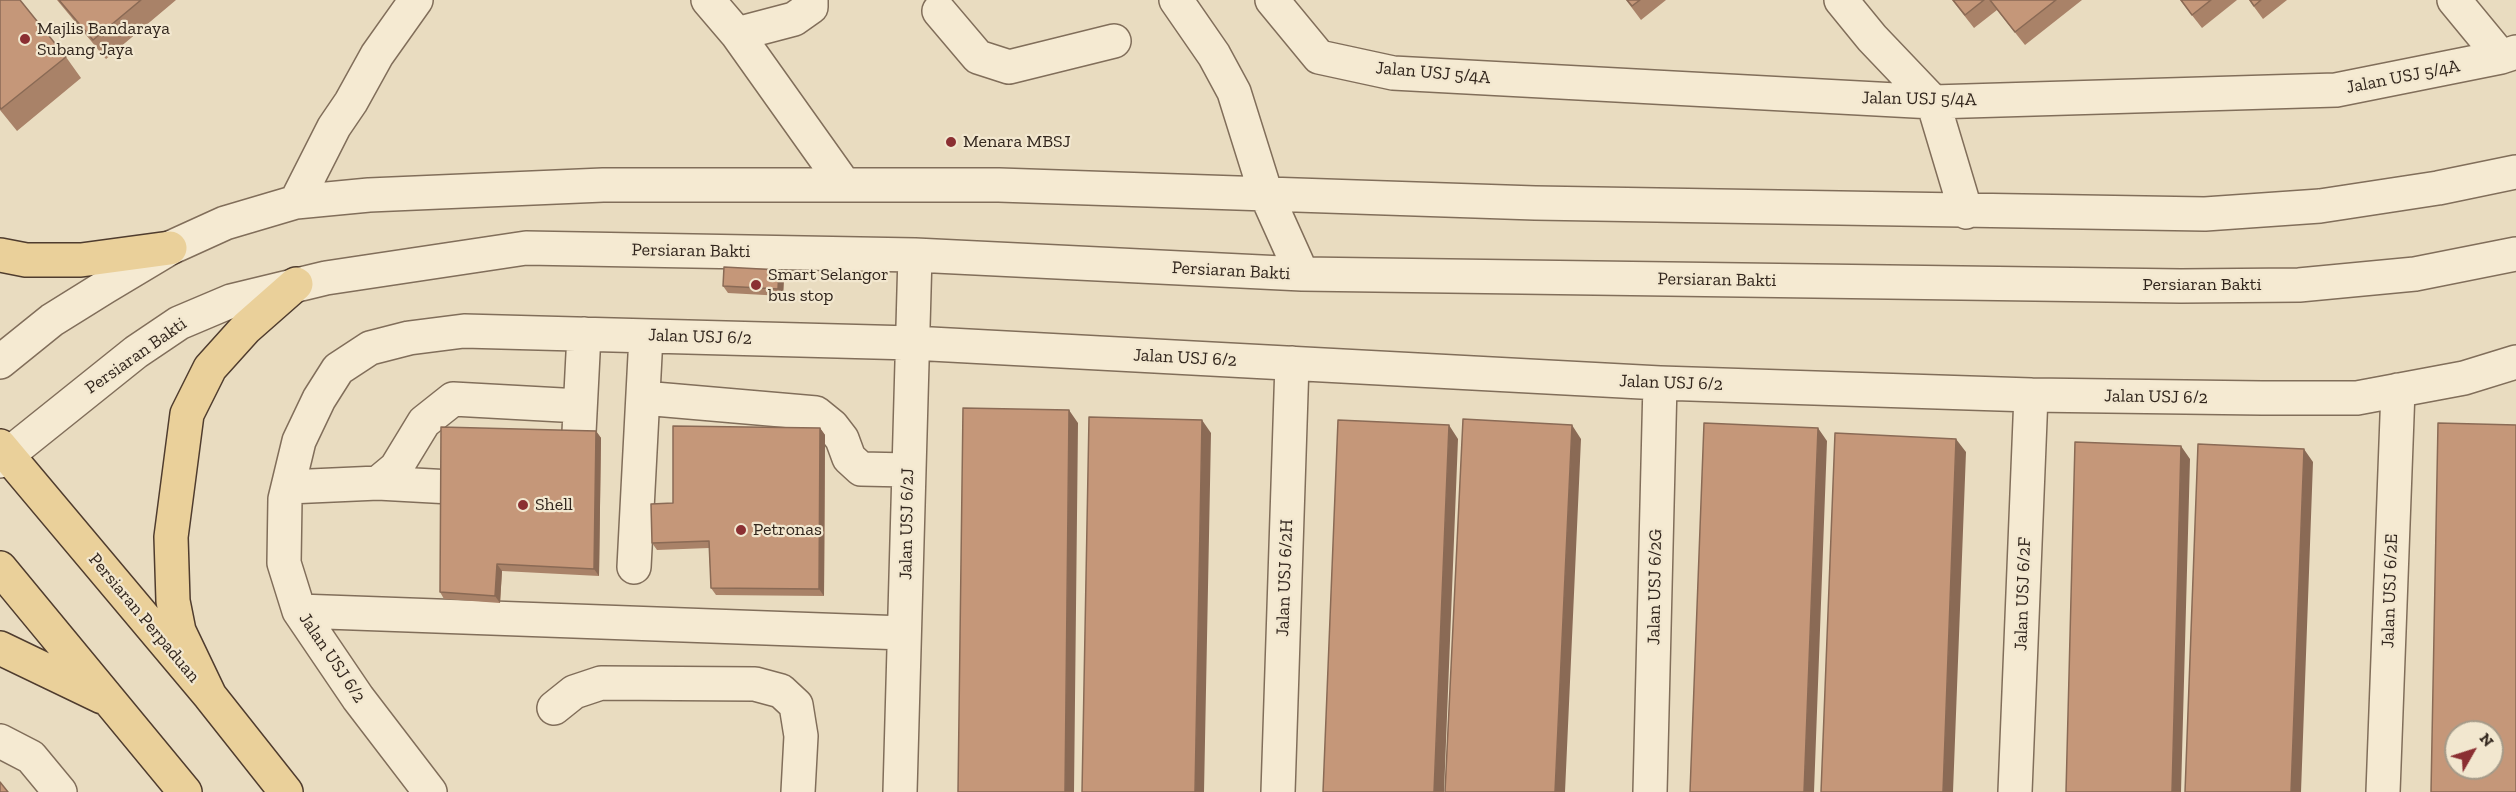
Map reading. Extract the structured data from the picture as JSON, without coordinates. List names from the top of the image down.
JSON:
{
  "streets": {
    "main road": ["Persiaran Perpaduan"],
    "street": [
      "Jalan USJ 5/4A",
      "Persiaran Bakti",
      "Jalan USJ 6/2",
      "Jalan USJ 6/2J",
      "Jalan USJ 6/2H",
      "Jalan USJ 6/2G",
      "Jalan USJ 6/2E",
      "Jalan USJ 6/2F"
    ]
  },
  "crossings": [
    ["Persiaran Bakti", "Jalan USJ 6/2J"],
    ["Persiaran Bakti", "Persiaran Perpaduan"],
    ["Jalan USJ 6/2", "Jalan USJ 6/2J"],
    ["Jalan USJ 6/2", "Jalan USJ 6/2H"],
    ["Jalan USJ 6/2", "Jalan USJ 6/2G"],
    ["Jalan USJ 6/2", "Jalan USJ 6/2E"],
    ["Jalan USJ 6/2", "Jalan USJ 6/2F"]
  ],
  "places": [
    "Majlis Bandaraya Subang Jaya",
    "Menara MBSJ",
    "Smart Selangor bus stop",
    "Shell",
    "Petronas"
  ],
  "north": "top right"
}
